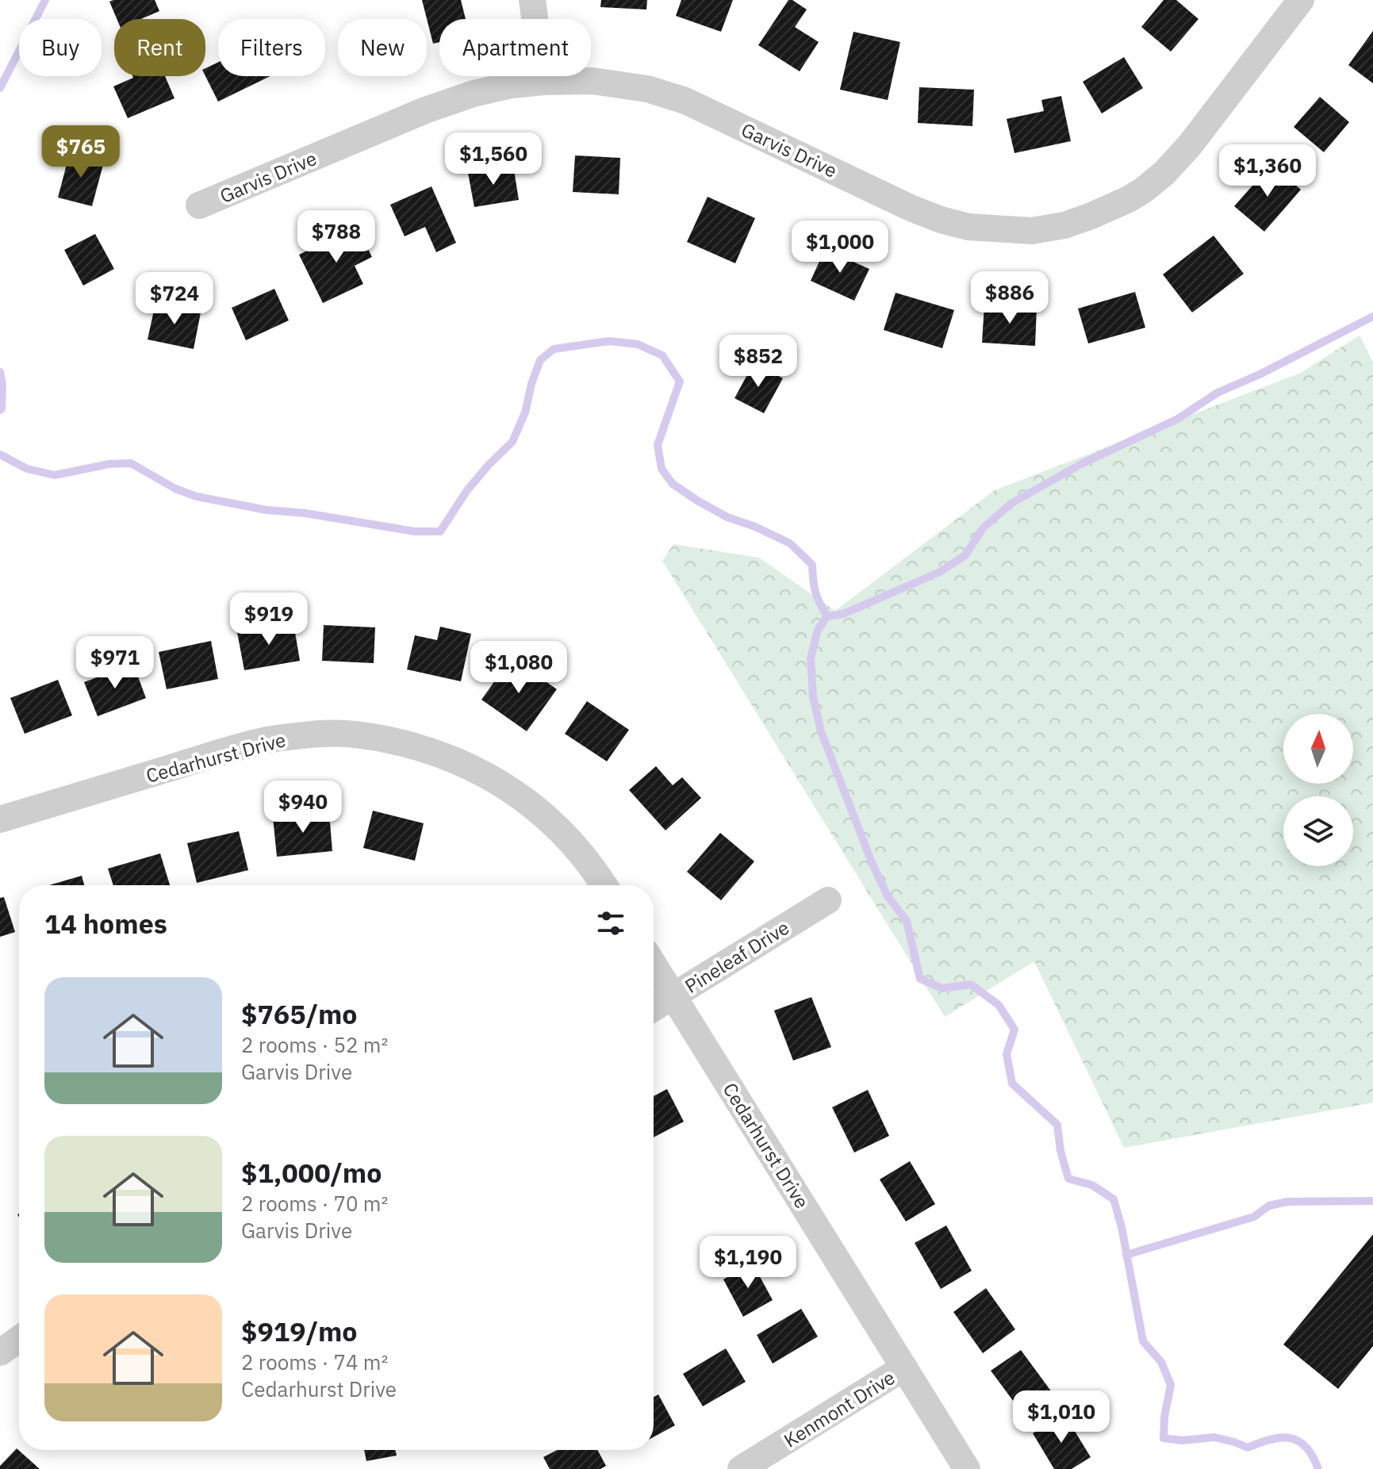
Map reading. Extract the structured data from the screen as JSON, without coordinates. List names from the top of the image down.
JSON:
{
  "streets": {
    "street": [
      "Garvis Drive",
      "Cedarhurst Drive",
      "Pineleaf Drive",
      "Kenmont Drive"
    ]
  },
  "crossings": [
    ["Cedarhurst Drive", "Pineleaf Drive"],
    ["Cedarhurst Drive", "Kenmont Drive"]
  ],
  "north": "top",
  "page": {
    "chip": [
      "Buy",
      "Rent",
      "Filters",
      "New",
      "Apartment"
    ],
    "price": [
      "$765",
      "$1,560",
      "$1,360",
      "$788",
      "$1,000",
      "$886",
      "$724",
      "$852",
      "$919",
      "$971",
      "$1,080",
      "$940",
      "$1,190",
      "$1,010"
    ],
    "heading": "14 homes",
    "list": [
      {
        "name": "$765/mo",
        "note": "2 rooms · 52 m² · Garvis Drive"
      },
      {
        "name": "$1,000/mo",
        "note": "2 rooms · 70 m² · Garvis Drive"
      },
      {
        "name": "$919/mo",
        "note": "2 rooms · 74 m² · Cedarhurst Drive"
      }
    ]
  }
}
